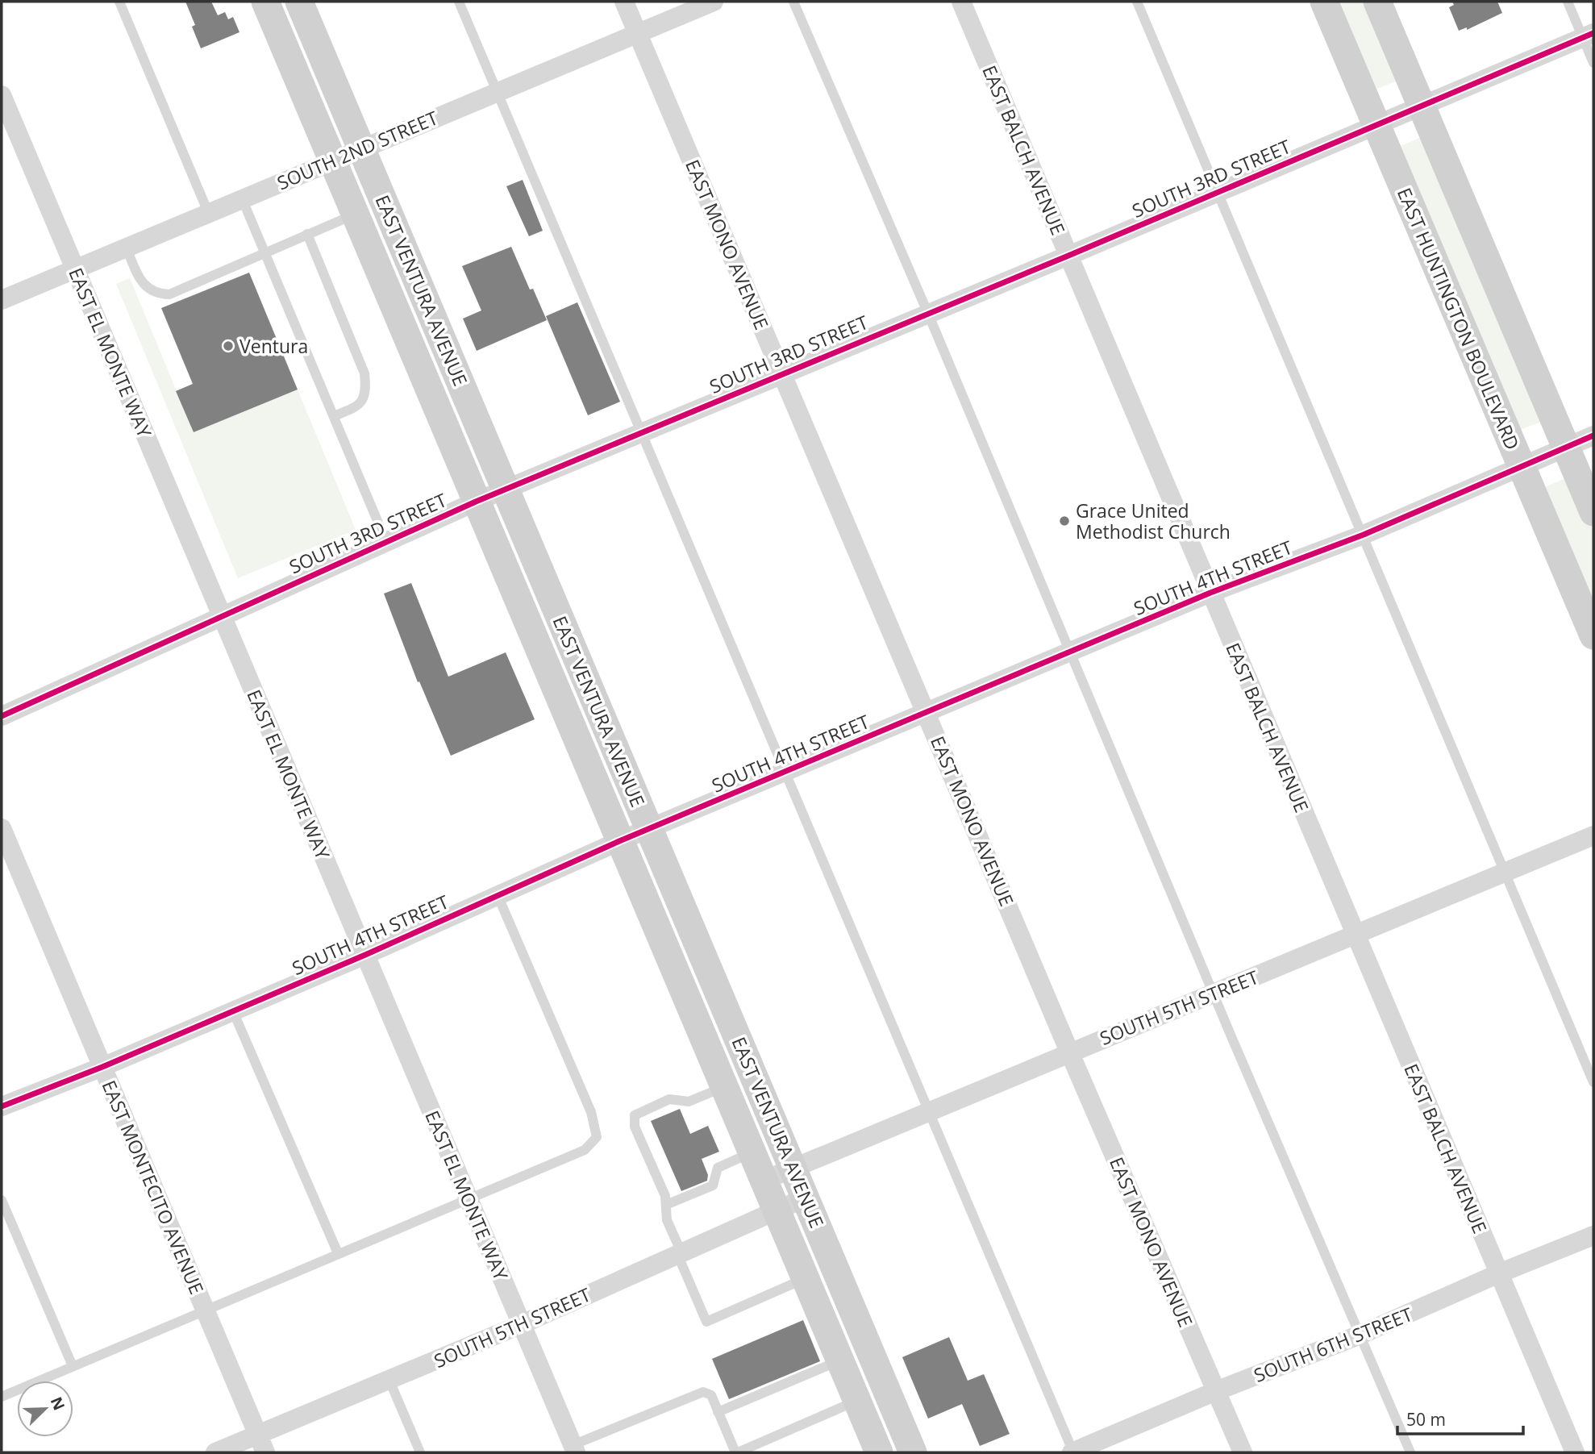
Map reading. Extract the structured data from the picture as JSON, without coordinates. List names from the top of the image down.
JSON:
{
  "streets": {
    "main road": ["EAST VENTURA AVENUE", "EAST HUNTINGTON BOULEVARD"],
    "street": [
      "SOUTH 2ND STREET",
      "EAST BALCH AVENUE",
      "SOUTH 3RD STREET",
      "EAST MONO AVENUE",
      "EAST EL MONTE WAY",
      "SOUTH 4TH STREET",
      "SOUTH 5TH STREET",
      "EAST MONTECITO AVENUE",
      "SOUTH 6TH STREET"
    ]
  },
  "crossings": [
    ["SOUTH 2ND STREET", "EAST MONO AVENUE"],
    ["SOUTH 2ND STREET", "EAST VENTURA AVENUE"],
    ["SOUTH 2ND STREET", "EAST EL MONTE WAY"],
    ["EAST BALCH AVENUE", "SOUTH 3RD STREET"],
    ["EAST BALCH AVENUE", "SOUTH 4TH STREET"],
    ["EAST BALCH AVENUE", "SOUTH 5TH STREET"],
    ["EAST BALCH AVENUE", "SOUTH 6TH STREET"],
    ["SOUTH 3RD STREET", "EAST MONO AVENUE"],
    ["SOUTH 3RD STREET", "EAST VENTURA AVENUE"],
    ["SOUTH 3RD STREET", "EAST HUNTINGTON BOULEVARD"],
    ["SOUTH 3RD STREET", "EAST EL MONTE WAY"],
    ["EAST MONO AVENUE", "SOUTH 4TH STREET"],
    ["EAST MONO AVENUE", "SOUTH 5TH STREET"],
    ["EAST MONO AVENUE", "SOUTH 6TH STREET"],
    ["EAST VENTURA AVENUE", "SOUTH 4TH STREET"],
    ["EAST VENTURA AVENUE", "SOUTH 5TH STREET"],
    ["EAST HUNTINGTON BOULEVARD", "SOUTH 4TH STREET"],
    ["EAST EL MONTE WAY", "SOUTH 4TH STREET"],
    ["EAST EL MONTE WAY", "SOUTH 5TH STREET"],
    ["SOUTH 4TH STREET", "EAST MONTECITO AVENUE"],
    ["SOUTH 5TH STREET", "EAST MONTECITO AVENUE"]
  ],
  "places": ["Ventura", "Grace United Methodist Church"],
  "scale_bar": "50 m",
  "north": "top right"
}
